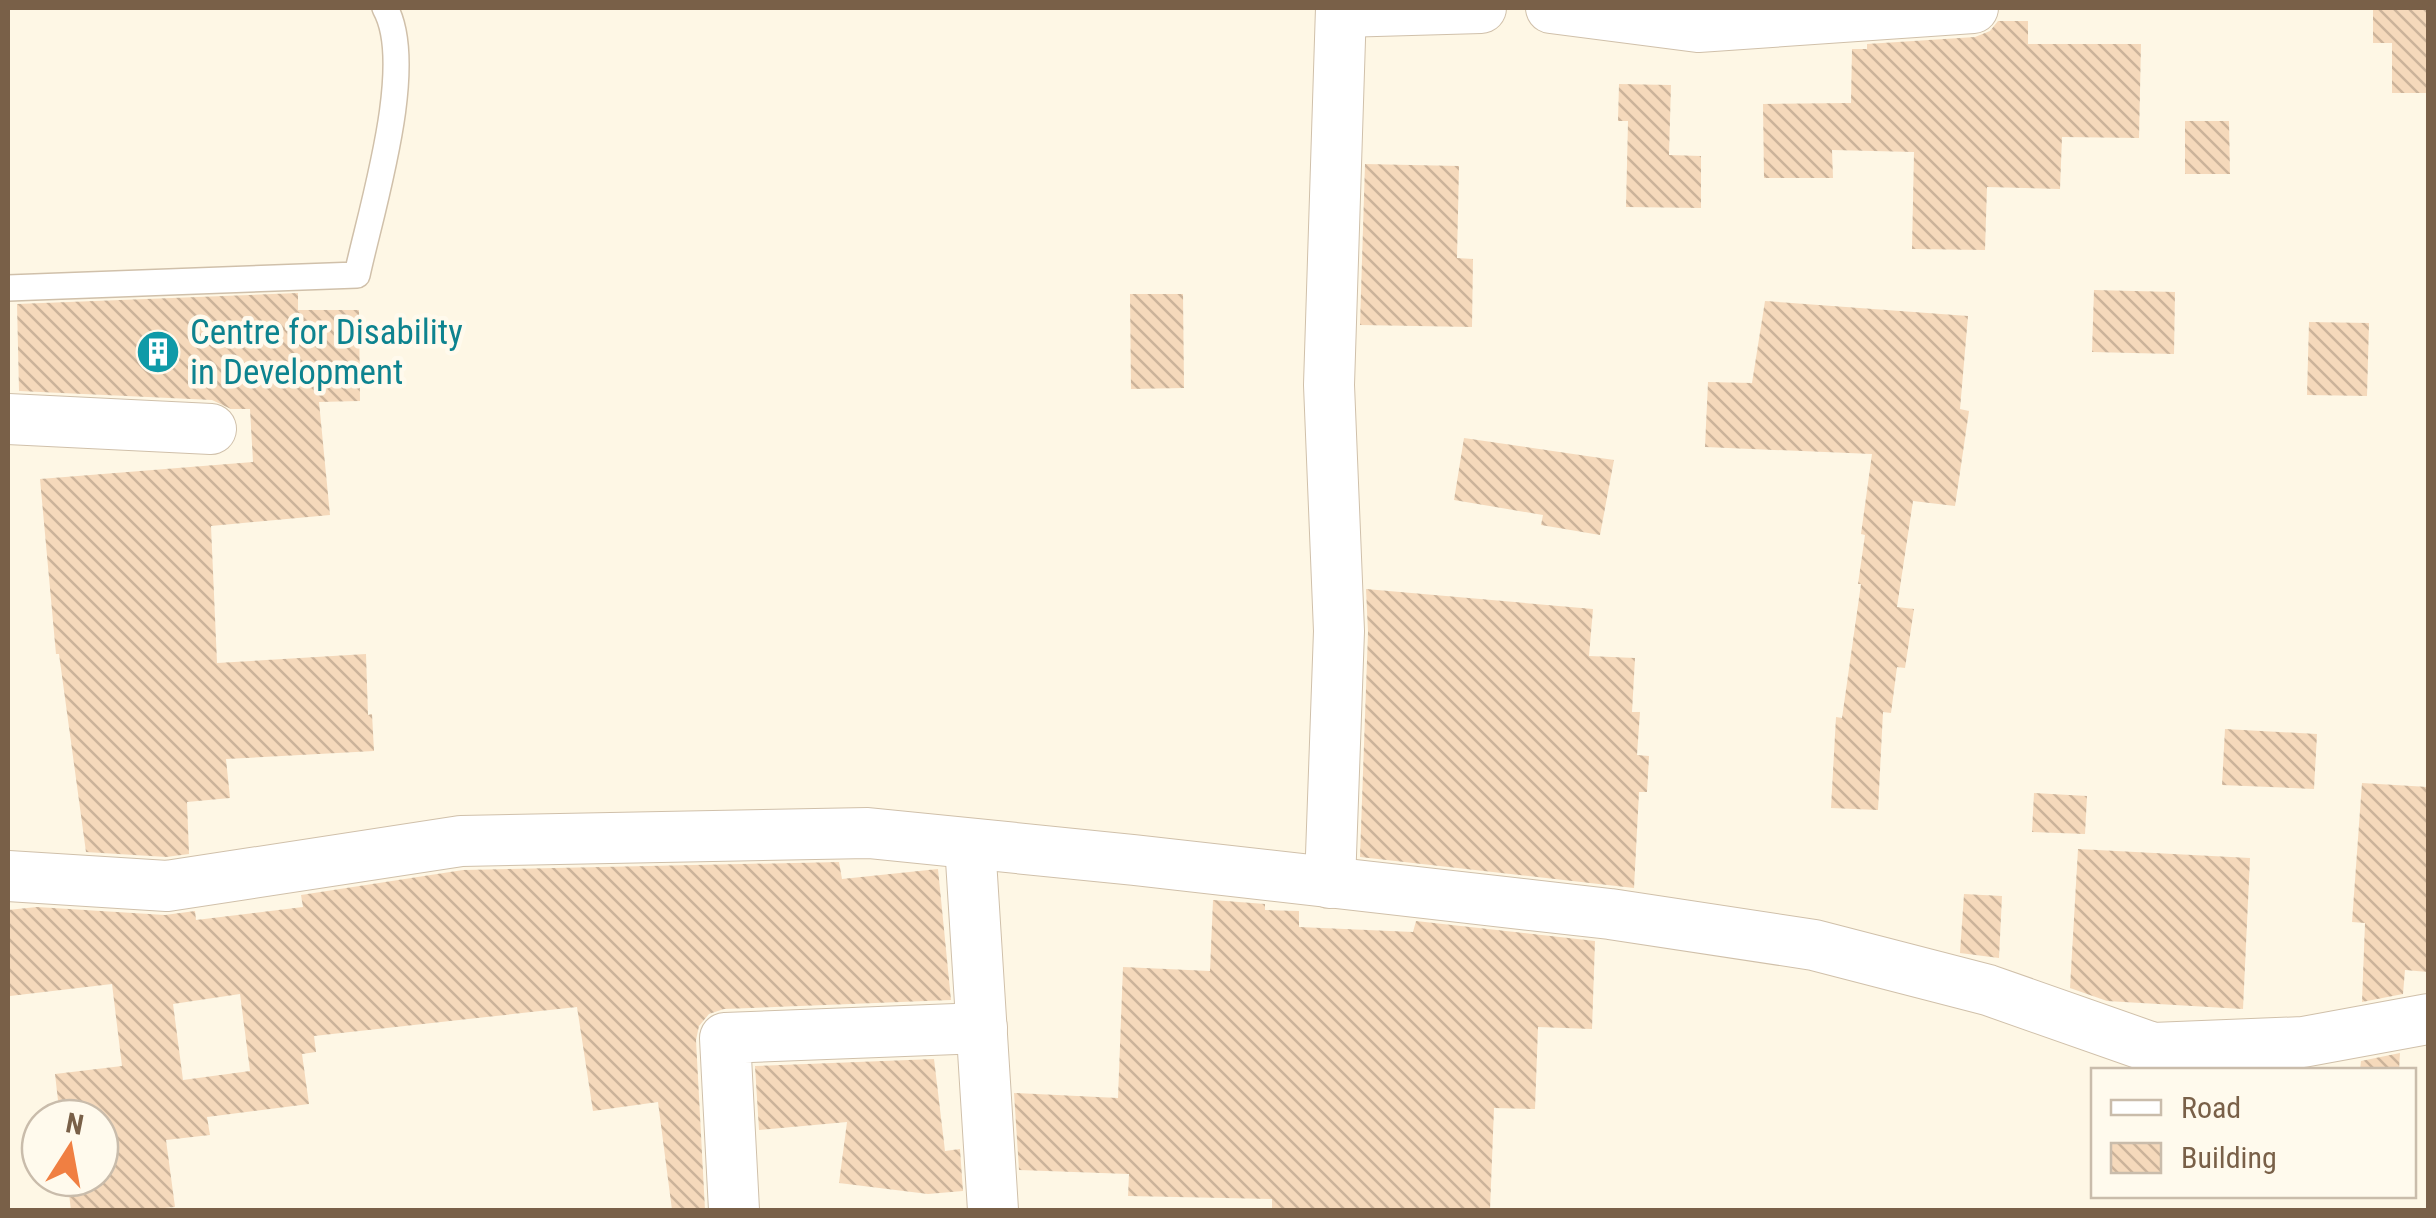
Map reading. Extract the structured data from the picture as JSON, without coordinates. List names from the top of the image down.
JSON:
{
  "places": {
    "building": ["Centre for Disability in Development"]
  },
  "legend": ["Road", "Building"],
  "north": "top"
}
